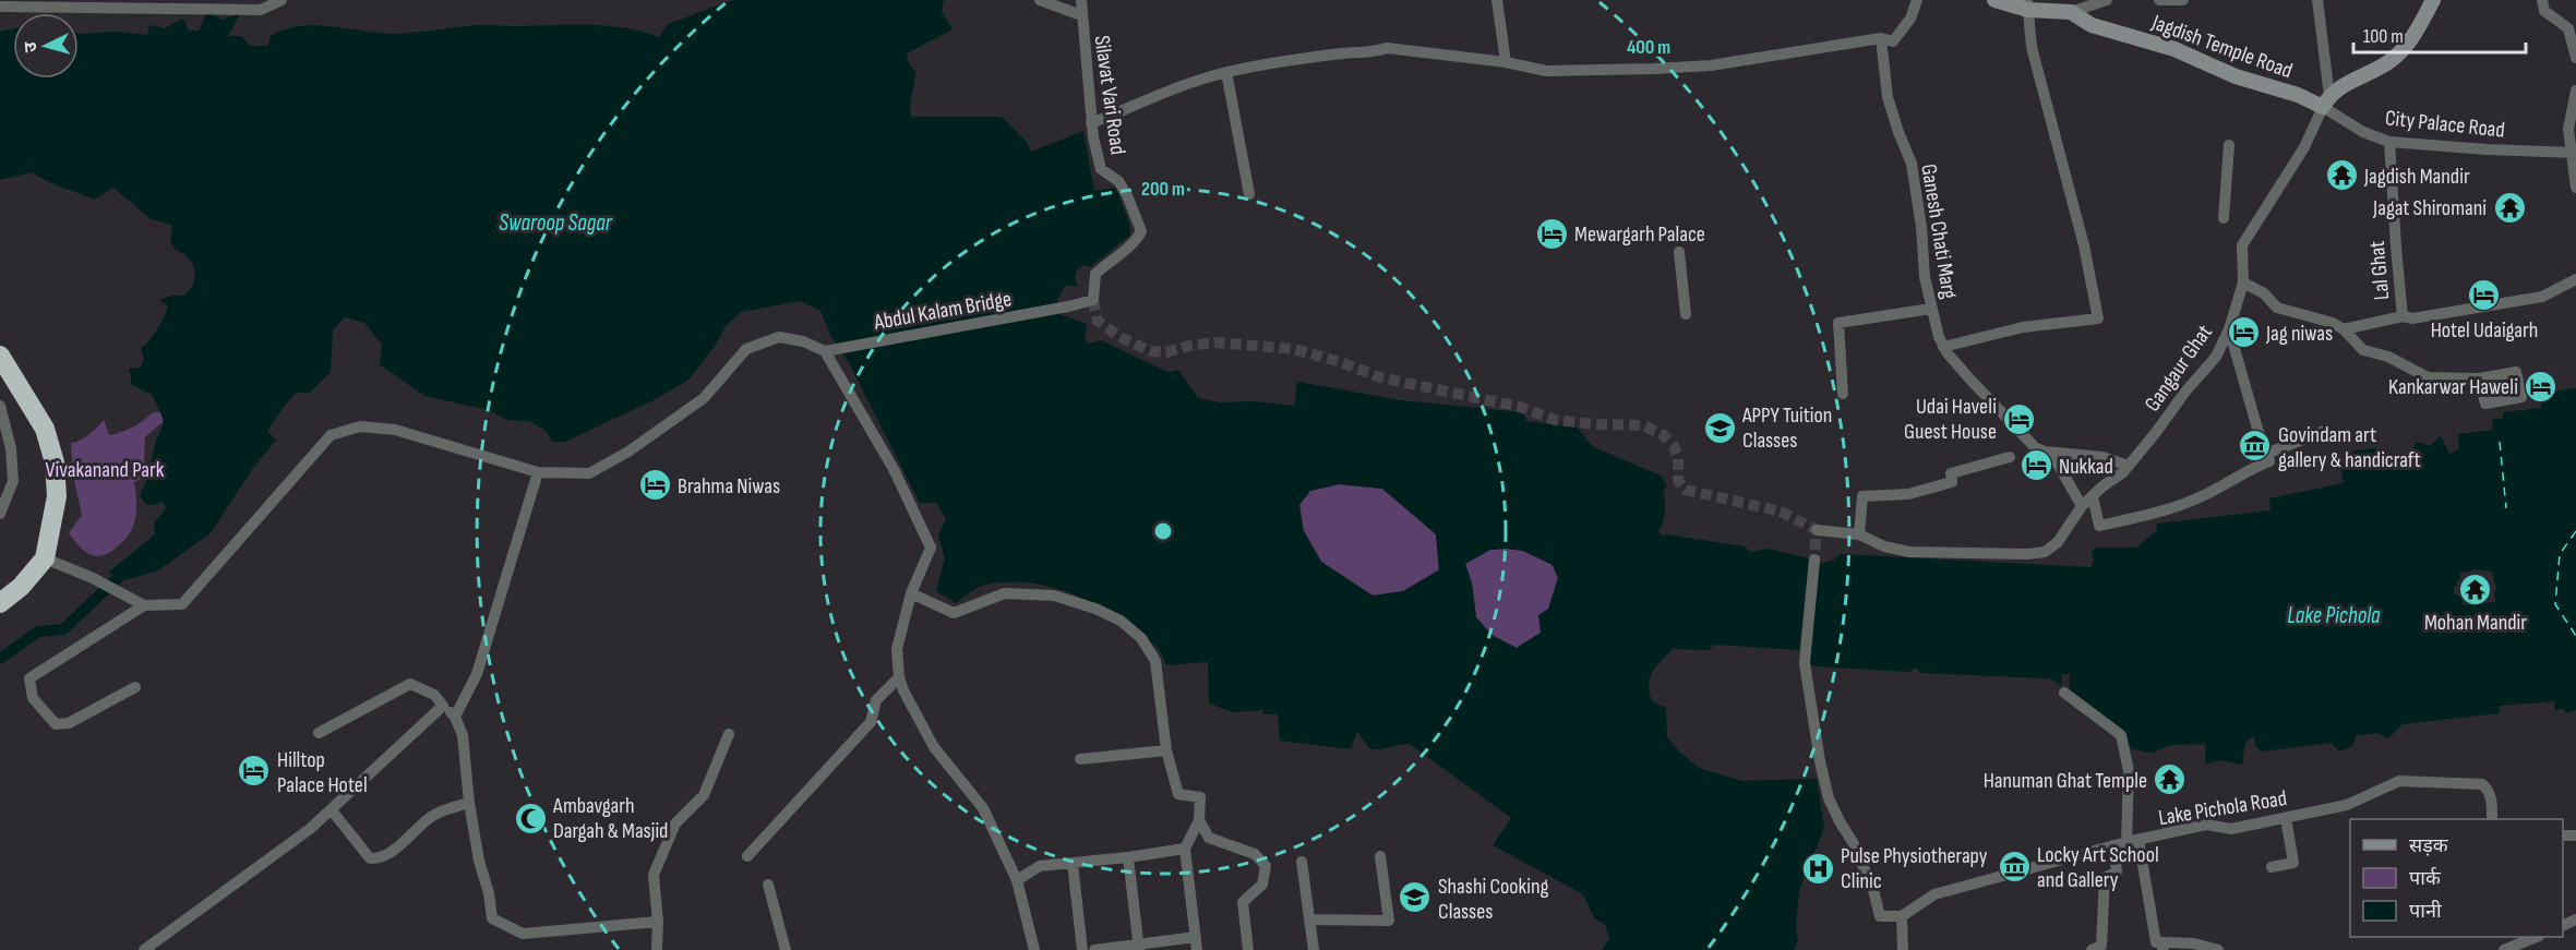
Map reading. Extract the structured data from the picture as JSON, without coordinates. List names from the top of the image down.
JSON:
{
  "streets": {
    "main road": ["Jagdish Temple Road"],
    "street": [
      "Silavat Vari Road",
      "City Palace Road",
      "Ganesh Chati Marg",
      "Lal Ghat",
      "Abdul Kalam Bridge",
      "Gangaur Ghat",
      "Lake Pichola Road"
    ]
  },
  "crossings": [
    ["Jagdish Temple Road", "City Palace Road"],
    ["Jagdish Temple Road", "Gangaur Ghat"],
    ["Silavat Vari Road", "Abdul Kalam Bridge"],
    ["City Palace Road", "Lal Ghat"],
    ["City Palace Road", "Gangaur Ghat"]
  ],
  "water": ["Swaroop Sagar", "Lake Pichola"],
  "parks": ["Vivakanand Park"],
  "places": {
    "temple": [
      "Jagdish Mandir",
      "Jagat Shiromani",
      "Mohan Mandir",
      "Hanuman Ghat Temple"
    ],
    "hotel": [
      "Mewargarh Palace",
      "Hotel Udaigarh",
      "Jag niwas",
      "Kankarwar Haweli",
      "Udai Haveli Guest House",
      "Nukkad",
      "Brahma Niwas",
      "Hilltop Palace Hotel"
    ],
    "school or university": ["APPY Tuition Classes", "Shashi Cooking Classes"],
    "museum": ["Govindam art gallery & handicraft", "Locky Art School and Gallery"],
    "mosque": ["Ambavgarh Dargah & Masjid"],
    "hospital": ["Pulse Physiotherapy Clinic"]
  },
  "legend": ["सड़क", "पार्क", "पानी"],
  "scale_bar": "100 m",
  "north": "left",
  "rings": ["400 m", "200 m"]
}
